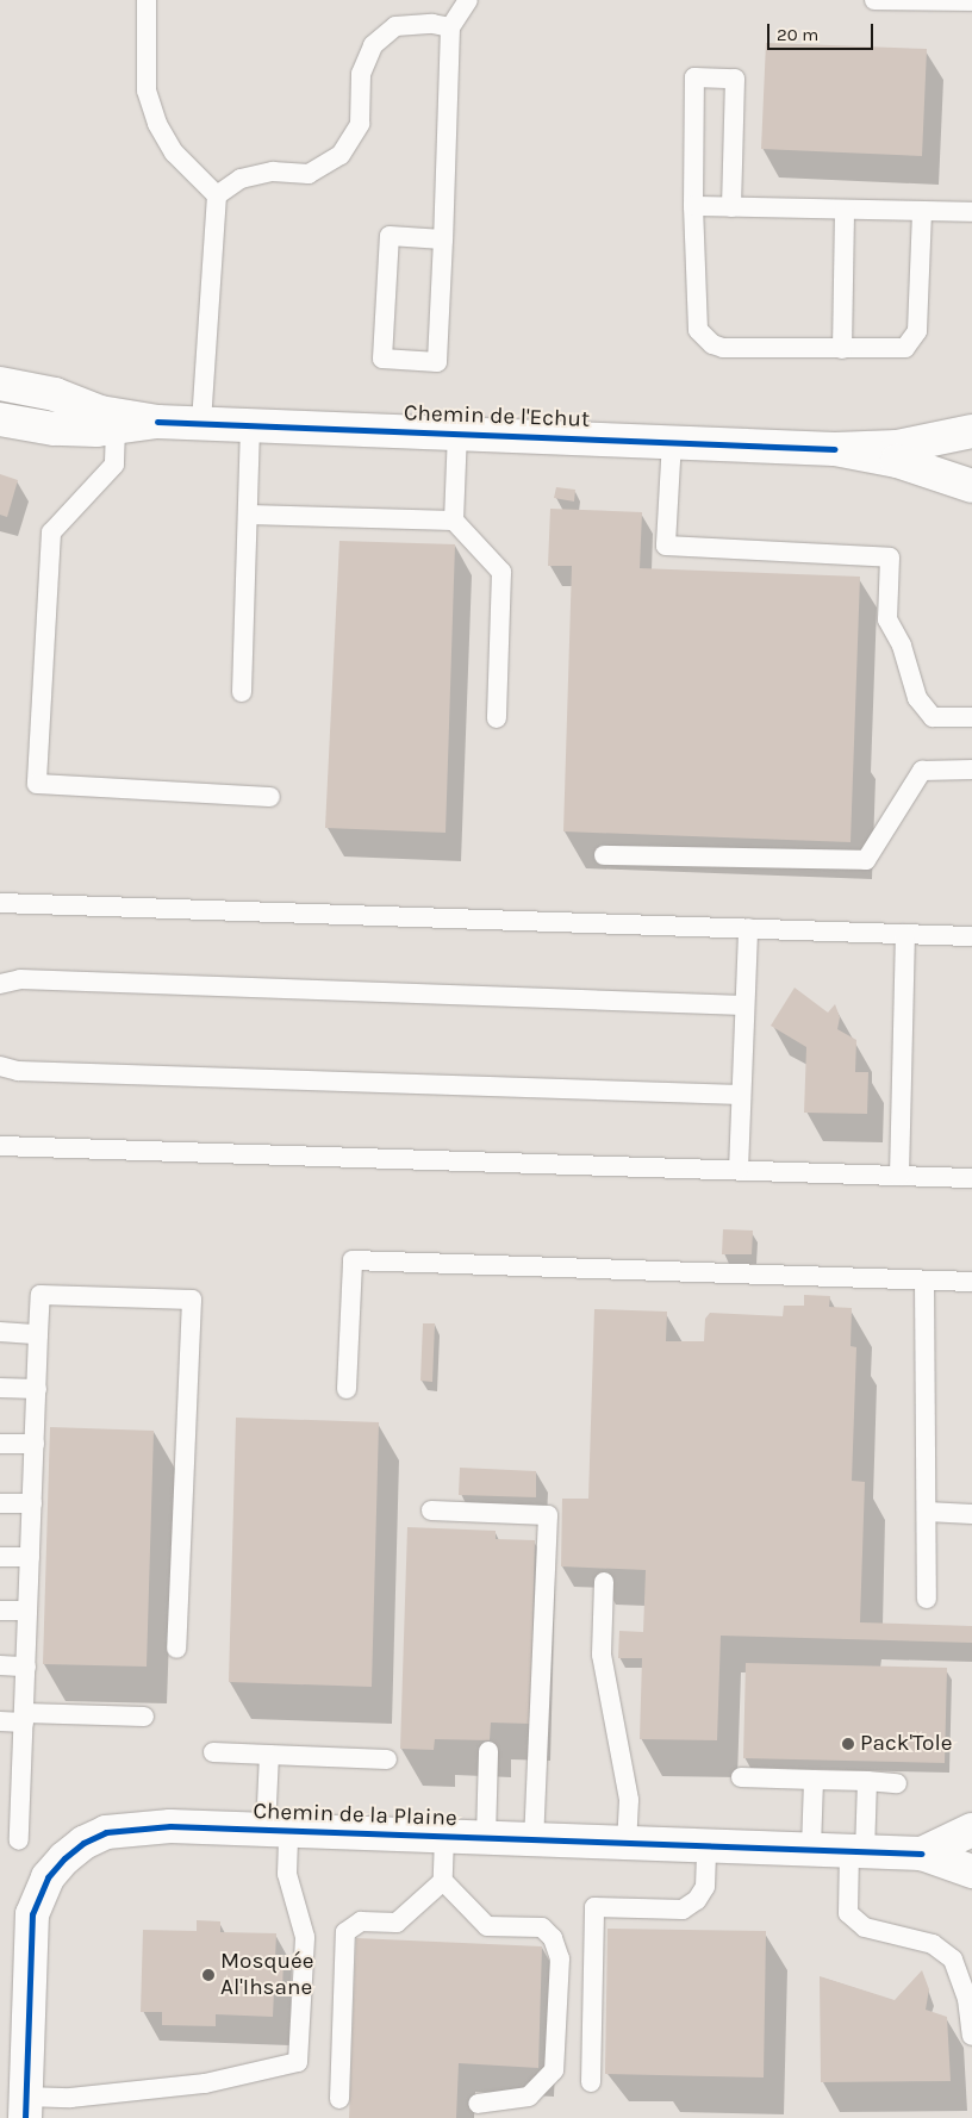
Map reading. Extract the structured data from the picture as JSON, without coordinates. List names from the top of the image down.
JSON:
{
  "streets": {
    "street": ["Chemin de l'Echut", "Chemin de la Plaine"]
  },
  "places": ["Pack'Tole", "Mosquée Al'Ihsane"],
  "scale_bar": "20 m"
}
